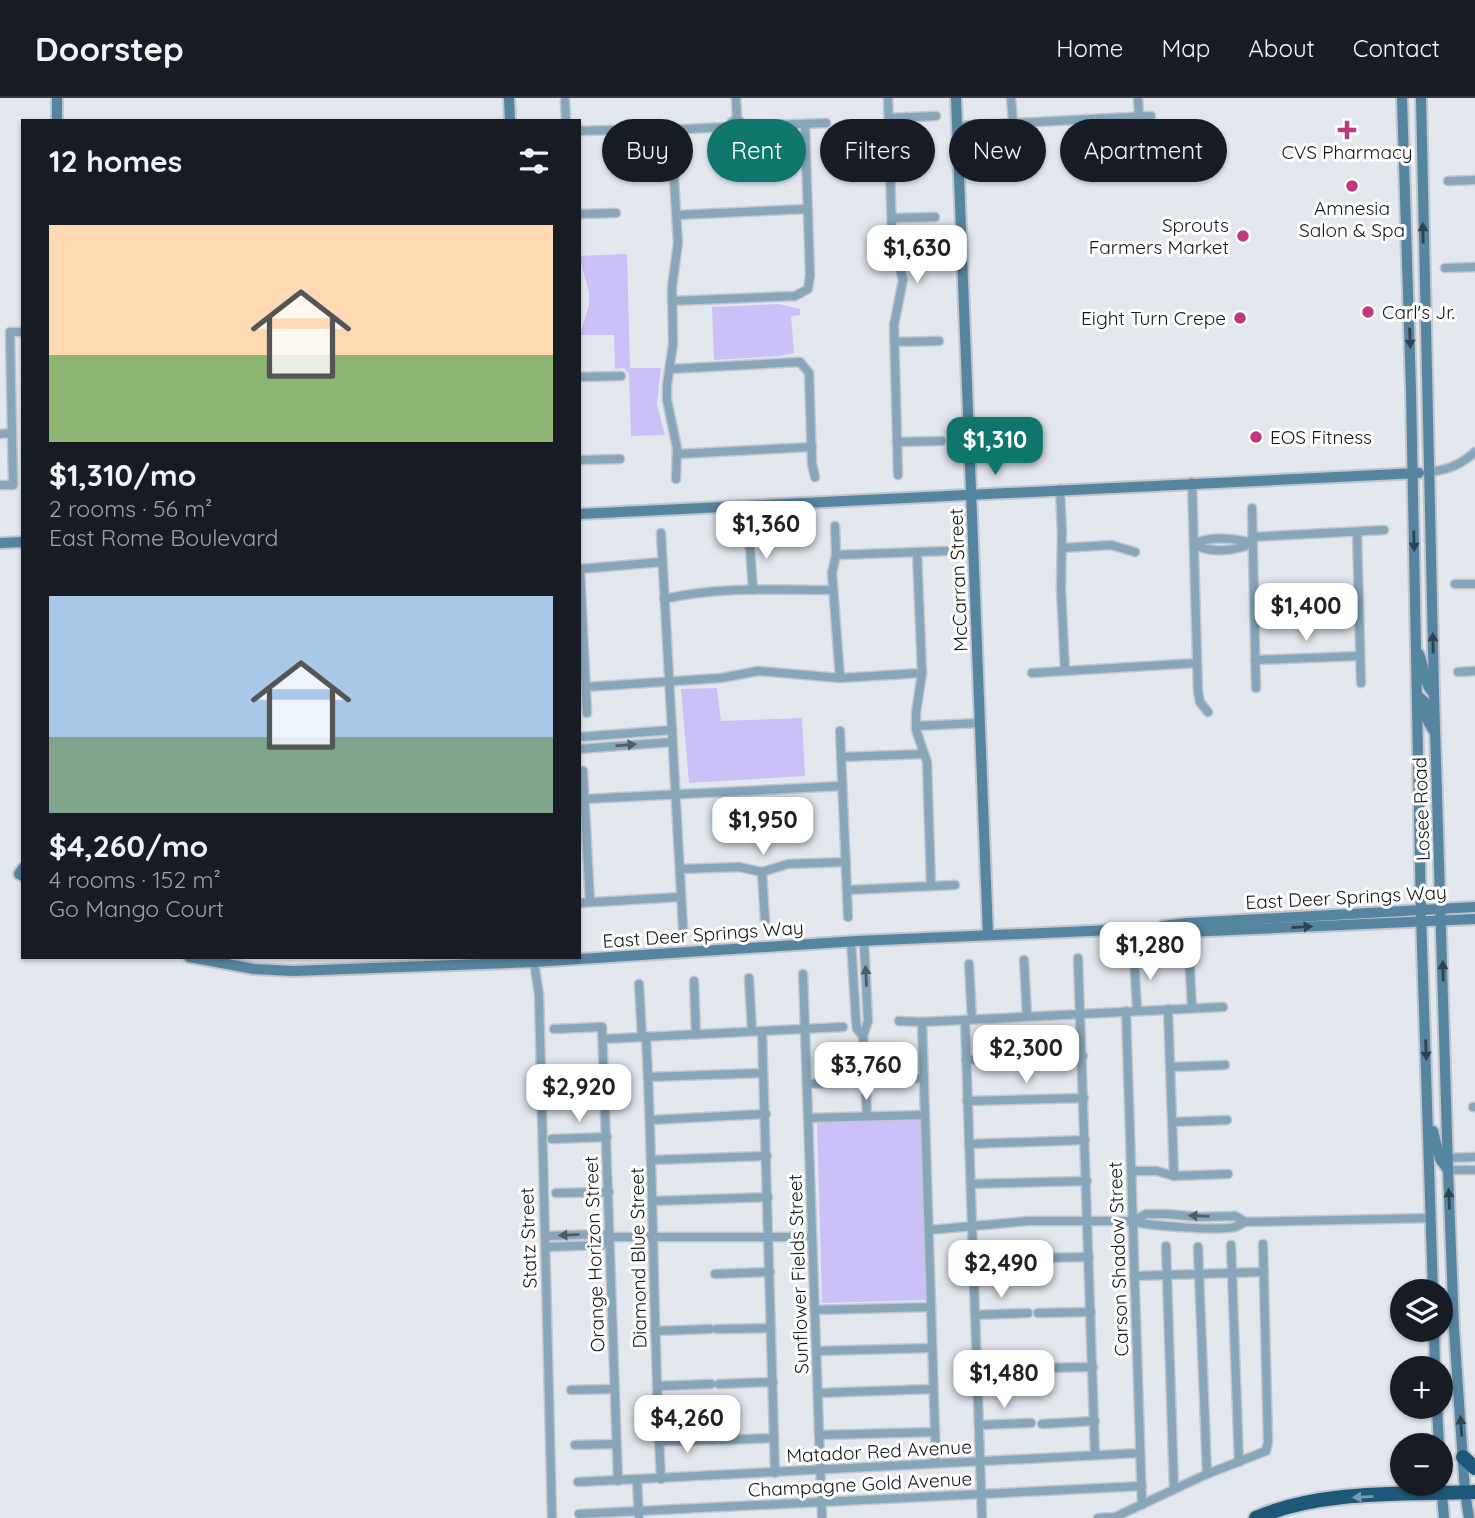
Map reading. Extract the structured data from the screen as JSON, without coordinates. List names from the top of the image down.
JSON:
{
  "streets": {
    "street": [
      "McCarran Street",
      "Losee Road",
      "East Deer Springs Way",
      "Statz Street",
      "Orange Horizon Street",
      "Diamond Blue Street",
      "Carson Shadow Street",
      "Sunflower Fields Street",
      "Matador Red Avenue",
      "Champagne Gold Avenue"
    ]
  },
  "crossings": [
    ["McCarran Street", "East Deer Springs Way"],
    ["Losee Road", "East Deer Springs Way"],
    ["East Deer Springs Way", "Statz Street"],
    ["Orange Horizon Street", "Matador Red Avenue"],
    ["Diamond Blue Street", "Matador Red Avenue"],
    ["Carson Shadow Street", "Matador Red Avenue"],
    ["Carson Shadow Street", "Champagne Gold Avenue"],
    ["Sunflower Fields Street", "Matador Red Avenue"],
    ["Sunflower Fields Street", "Champagne Gold Avenue"]
  ],
  "places": {
    "health": ["CVS Pharmacy"],
    "other": [
      "Amnesia Salon & Spa",
      "Sprouts Farmers Market",
      "Carl's Jr.",
      "Eight Turn Crepe",
      "EOS Fitness"
    ]
  },
  "page": {
    "header": "Doorstep",
    "nav": [
      "Home",
      "Map",
      "About",
      "Contact"
    ],
    "chip": [
      "Buy",
      "Rent",
      "Filters",
      "New",
      "Apartment"
    ],
    "heading": "12 homes",
    "list": [
      {
        "name": "$1,310/mo",
        "note": "2 rooms · 56 m² · East Rome Boulevard"
      },
      {
        "name": "$4,260/mo",
        "note": "4 rooms · 152 m² · Go Mango Court"
      }
    ],
    "price": [
      "$1,630",
      "$1,310",
      "$1,360",
      "$1,400",
      "$1,950",
      "$1,280",
      "$2,300",
      "$3,760",
      "$2,920",
      "$2,490",
      "$1,480",
      "$4,260"
    ],
    "map_buttons": ["+", "−"]
  }
}
